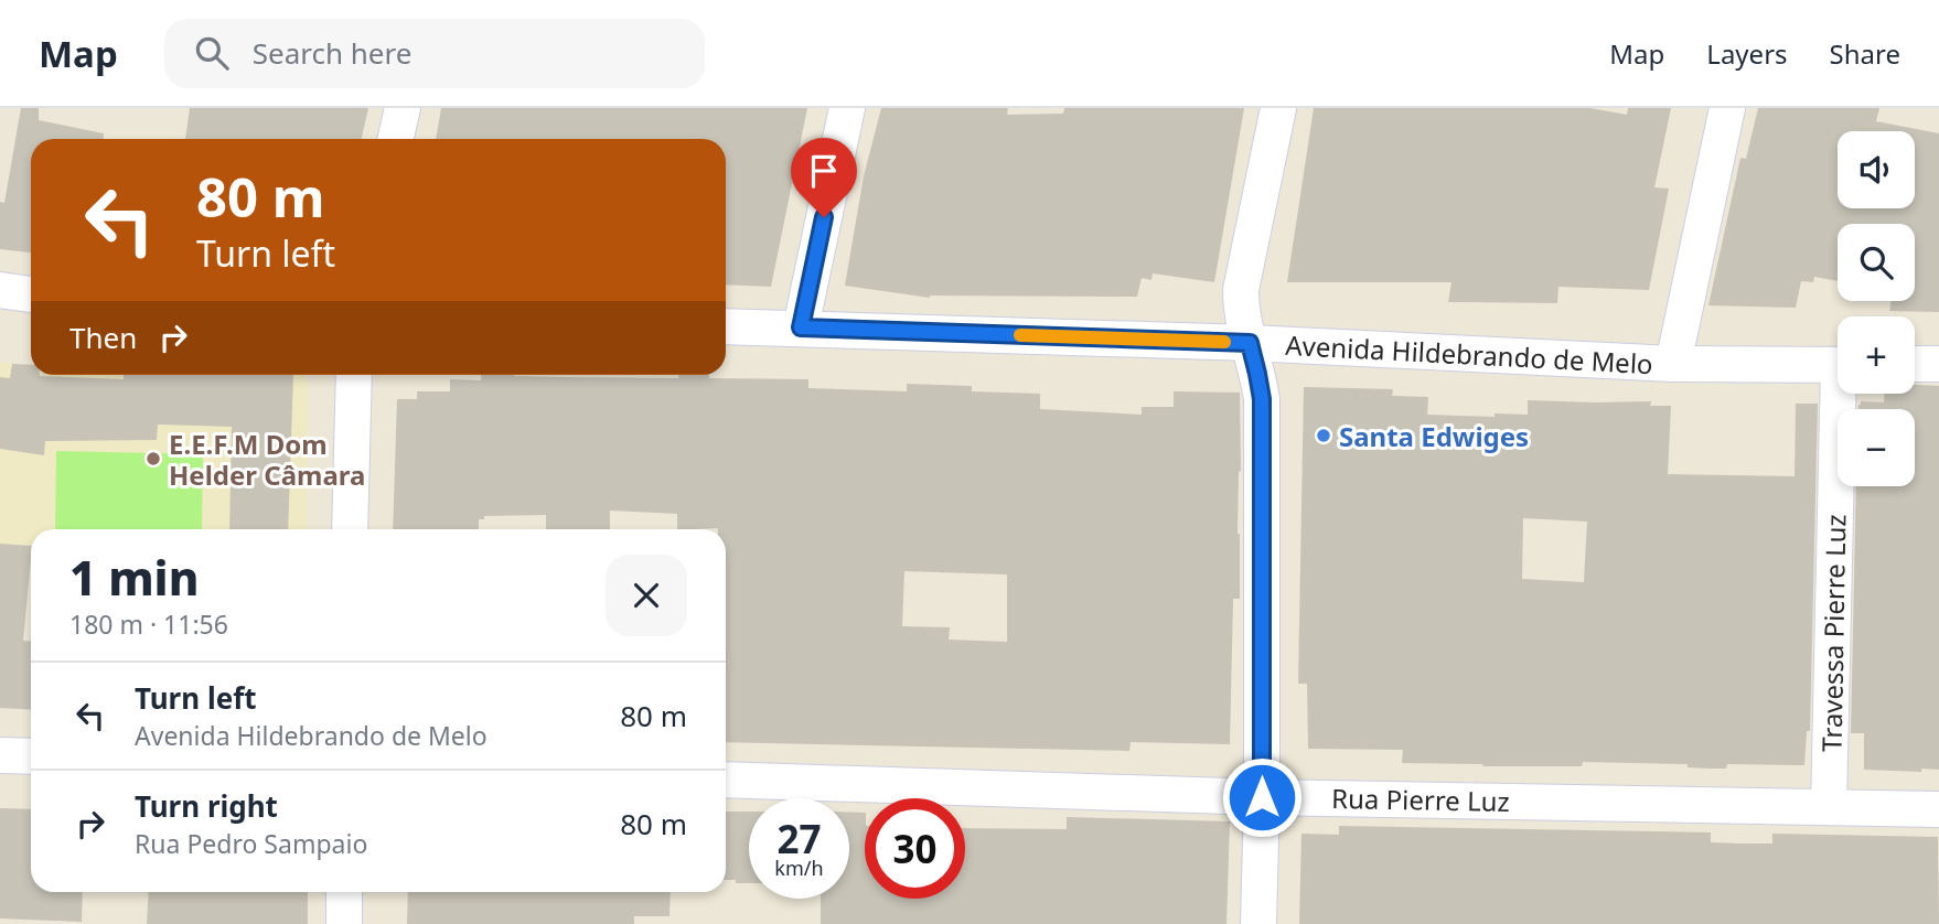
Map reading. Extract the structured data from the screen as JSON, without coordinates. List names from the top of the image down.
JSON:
{
  "streets": {
    "street": ["Avenida Hildebrando de Melo", "Travessa Pierre Luz", "Rua Pierre Luz"]
  },
  "crossings": [
    ["Travessa Pierre Luz", "Rua Pierre Luz"]
  ],
  "places": ["Santa Edwiges", "E.E.F.M Dom Helder Câmara"],
  "page": {
    "header": "Map",
    "search": "Search here",
    "nav": ["Map", "Layers", "Share"],
    "map_buttons": ["+", "−"],
    "turn": ["80 m", "Turn left"],
    "then": "Then",
    "heading": ["1 min", "180 m · 11:56"],
    "list": [
      {
        "name": "Turn left",
        "note": "Avenida Hildebrando de Melo",
        "value": "80 m"
      },
      {
        "name": "Turn right",
        "note": "Rua Pedro Sampaio",
        "value": "80 m"
      }
    ],
    "speed": "27 km/h",
    "limit": "30"
  }
}
